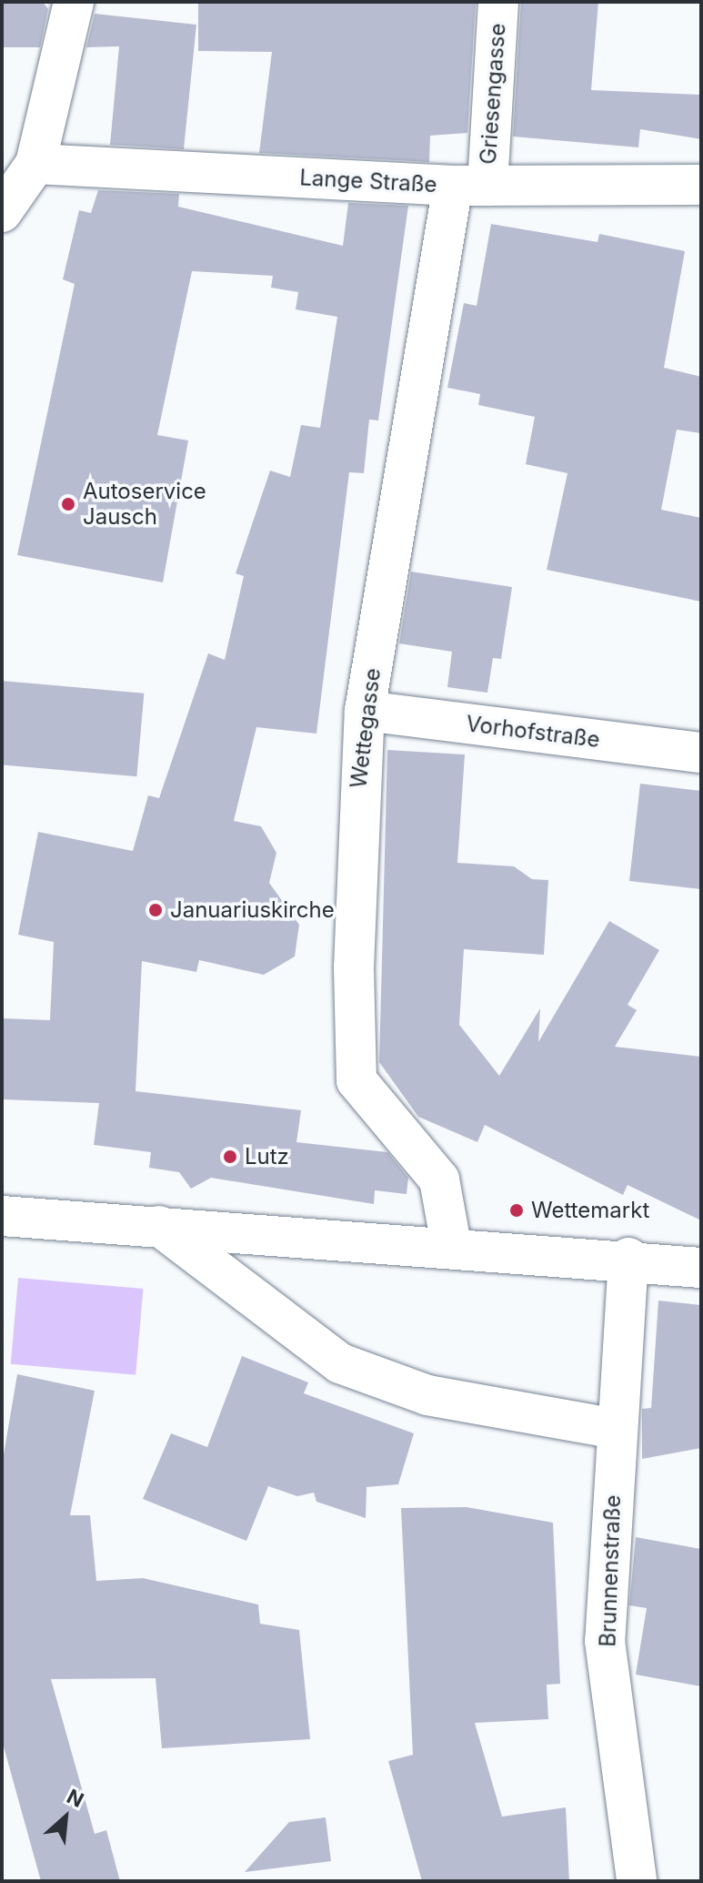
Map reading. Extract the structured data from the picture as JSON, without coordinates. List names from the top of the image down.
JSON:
{
  "streets": {
    "street": [
      "Griesengasse",
      "Lange Straße",
      "Wettegasse",
      "Vorhofstraße",
      "Brunnenstraße"
    ]
  },
  "crossings": [
    ["Griesengasse", "Lange Straße"],
    ["Griesengasse", "Wettegasse"],
    ["Lange Straße", "Wettegasse"],
    ["Wettegasse", "Vorhofstraße"]
  ],
  "places": [
    "Autoservice Jausch",
    "Januariuskirche",
    "Lutz",
    "Wettemarkt"
  ],
  "north": "top right"
}
